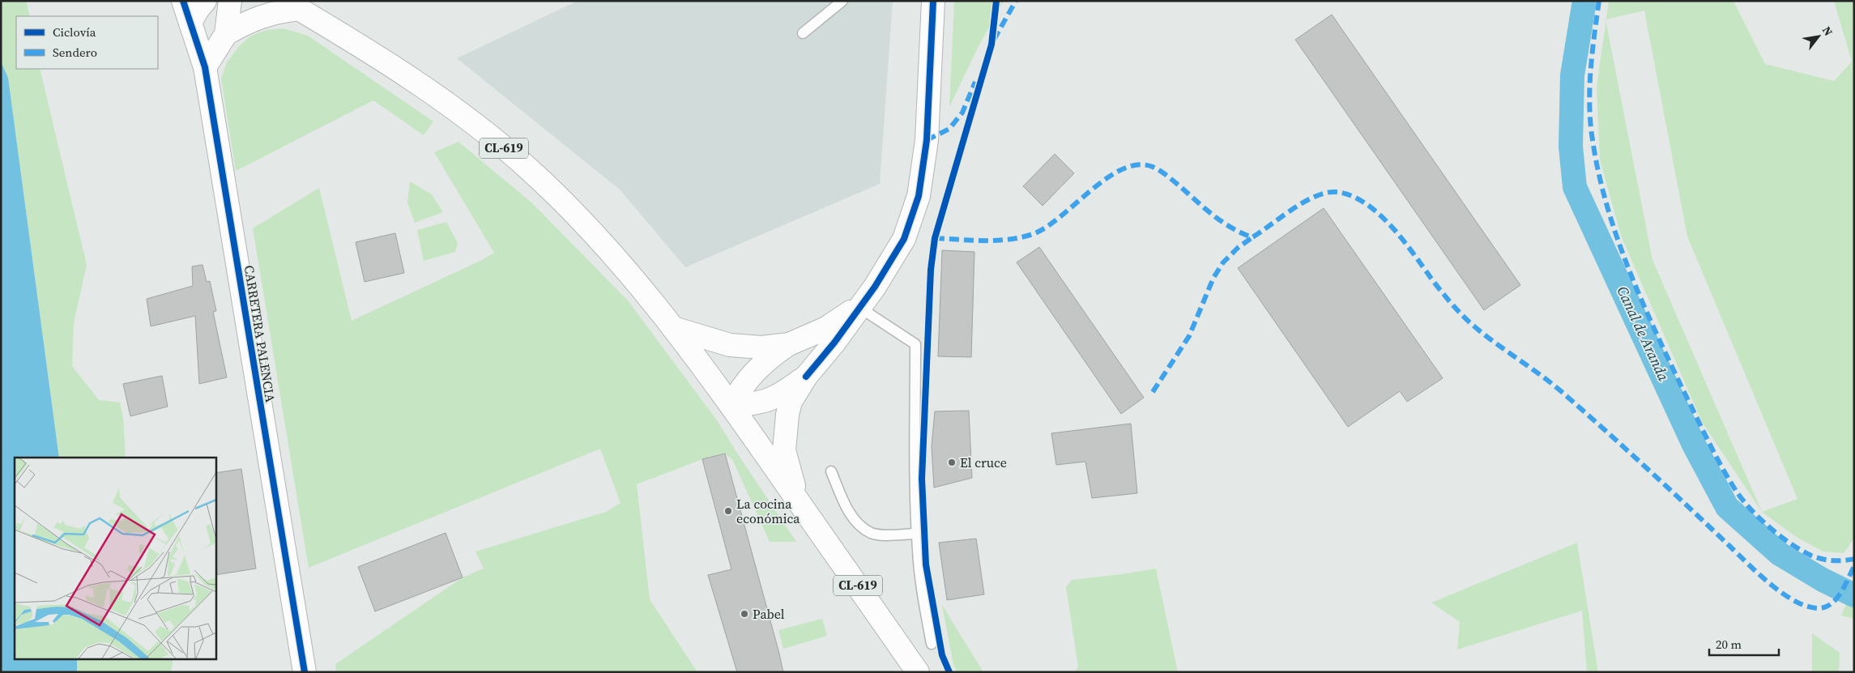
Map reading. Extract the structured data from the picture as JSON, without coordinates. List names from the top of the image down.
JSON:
{
  "streets": {
    "street": ["CL-619", "CARRETERA PALENCIA"]
  },
  "water": ["Canal de Aranda"],
  "places": ["El cruce", "La cocina económica", "Pabel"],
  "legend": ["Ciclovía", "Sendero"],
  "scale_bar": "20 m",
  "north": "top right"
}
